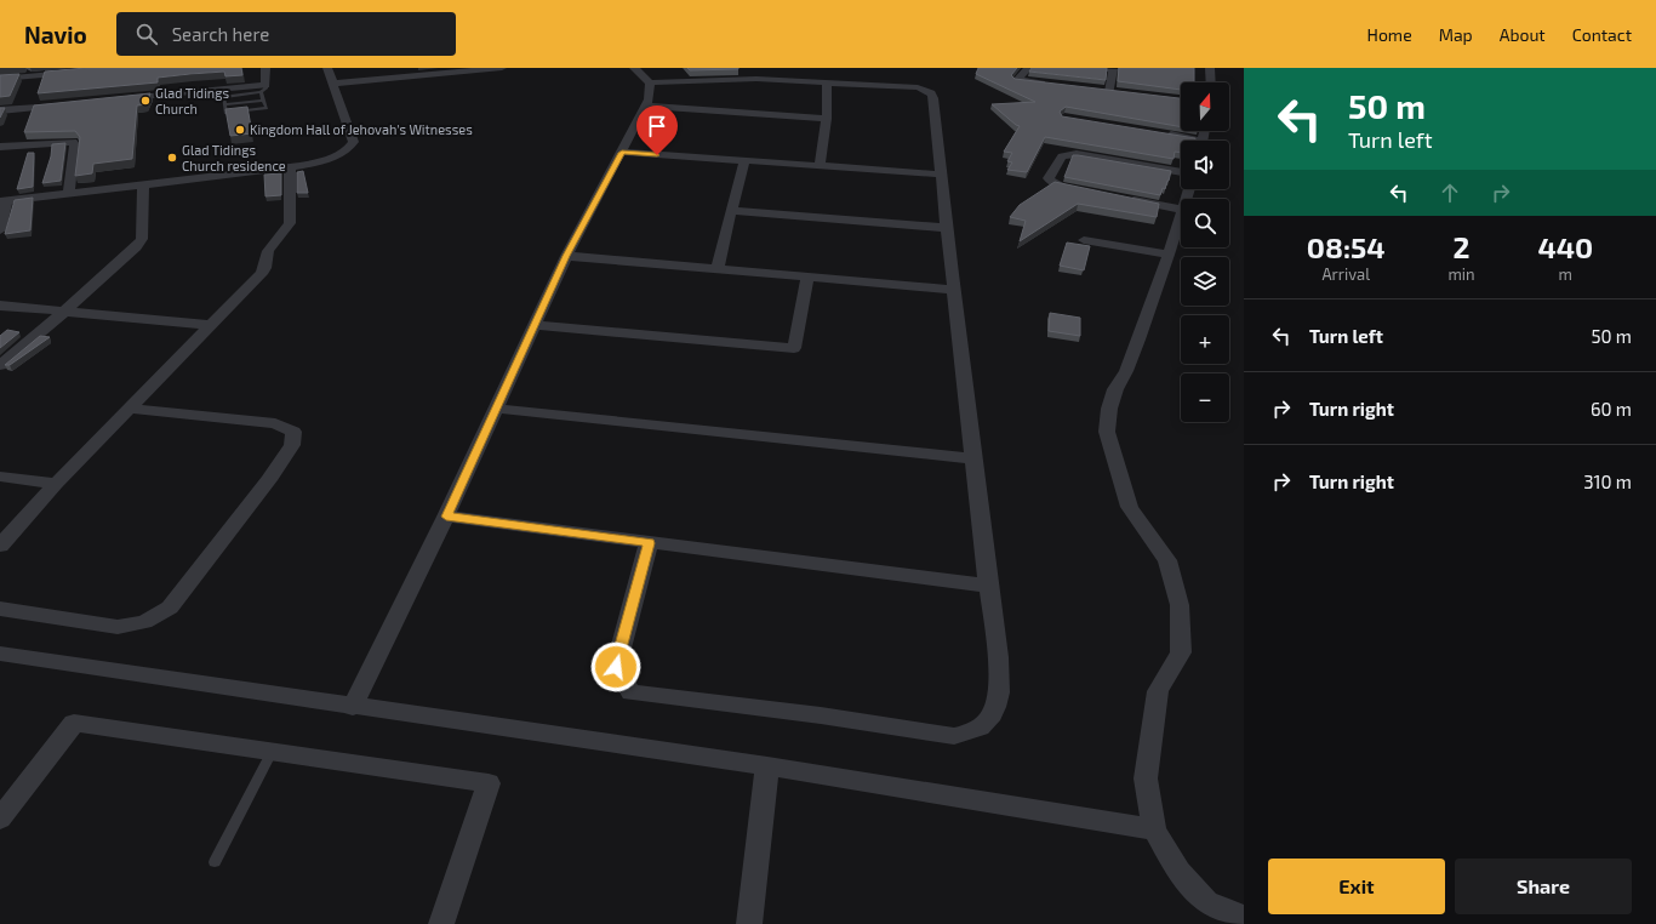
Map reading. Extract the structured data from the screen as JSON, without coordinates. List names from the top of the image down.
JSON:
{
  "places": ["Glad Tidings Church", "Kingdom Hall of Jehovah's Witnesses", "Glad Tidings Church residence"],
  "north": "top",
  "page": {
    "header": "Navio",
    "search": "Search here",
    "nav": [
      "Home",
      "Map",
      "About",
      "Contact"
    ],
    "turn": ["50 m", "Turn left"],
    "map_buttons": ["+", "−"],
    "eta": [
      "08:54",
      "Arrival",
      "2",
      "min",
      "440",
      "m"
    ],
    "list": [
      {
        "name": "Turn left",
        "value": "50 m"
      },
      {
        "name": "Turn right",
        "value": "60 m"
      },
      {
        "name": "Turn right",
        "value": "310 m"
      }
    ],
    "buttons": ["Exit", "Share"]
  }
}
